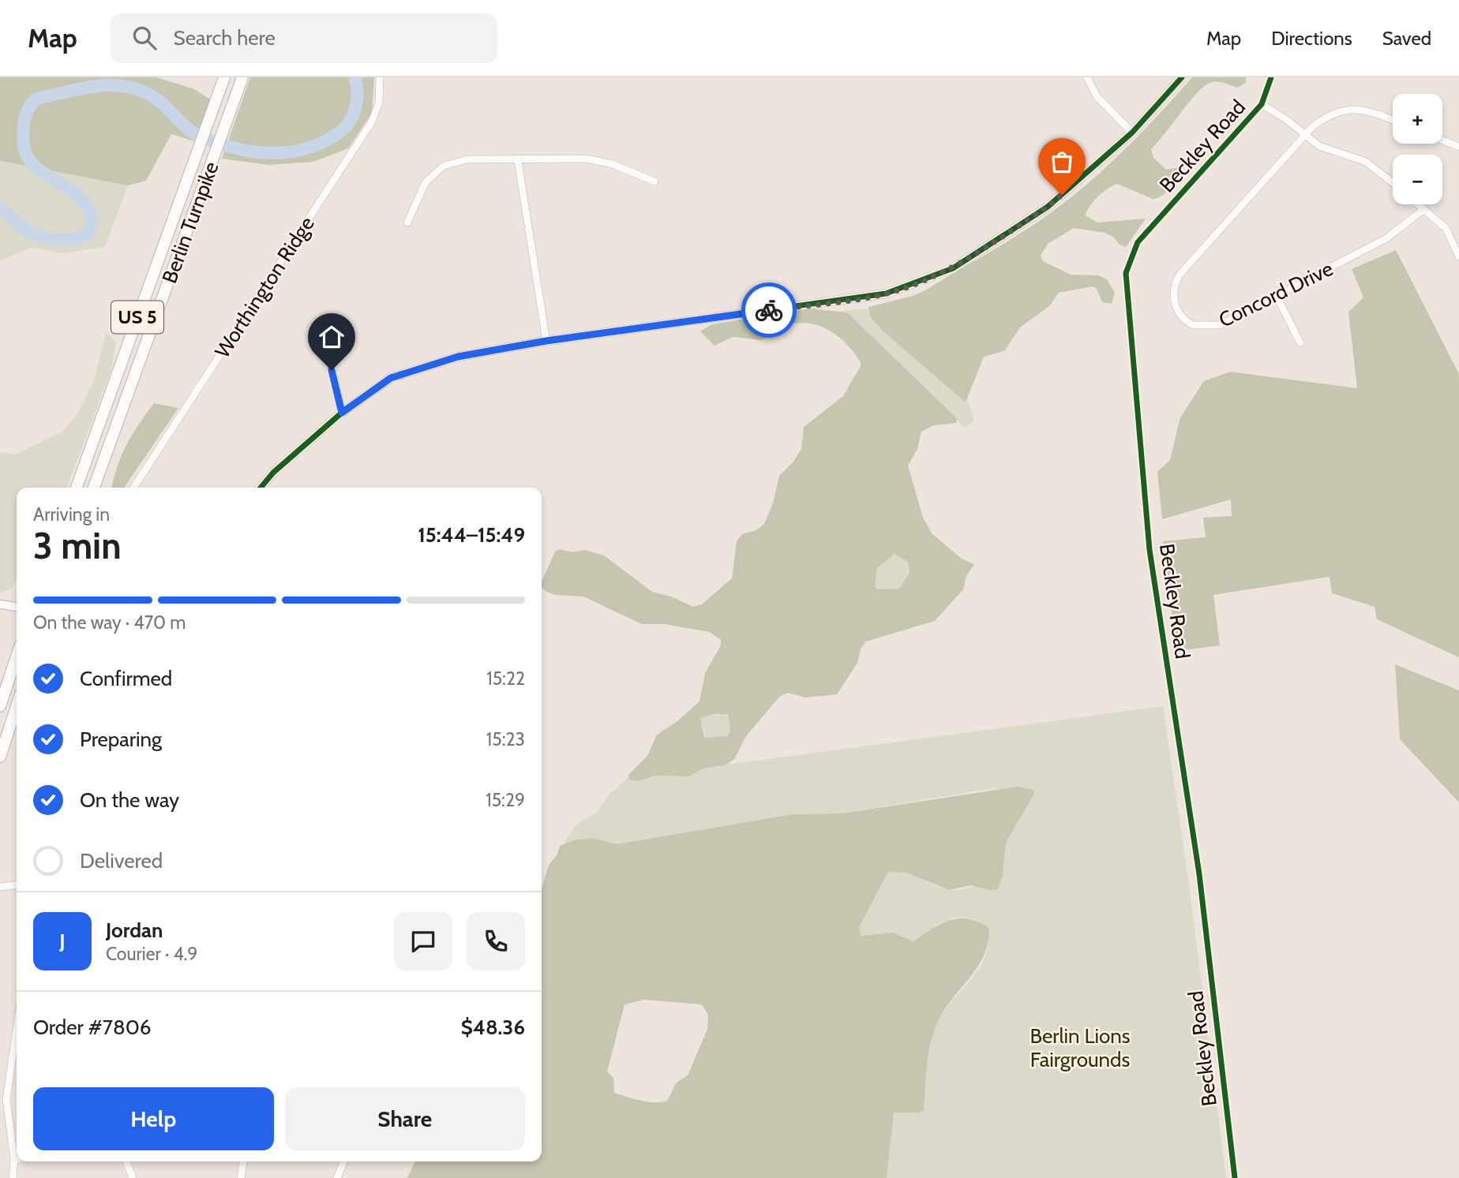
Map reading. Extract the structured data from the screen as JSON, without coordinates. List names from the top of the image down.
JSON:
{
  "streets": {
    "highway": ["Berlin Turnpike", "US 5"],
    "street": ["Beckley Road", "Worthington Ridge", "Concord Drive"]
  },
  "parks": ["Berlin Lions Fairgrounds"],
  "page": {
    "header": "Map",
    "search": "Search here",
    "nav": ["Map", "Directions", "Saved"],
    "map_buttons": ["+", "−"],
    "heading": ["3 min", "Arriving in", "15:44–15:49"],
    "panel": [
      "Jordan",
      "Courier · 4.9",
      "Order #7806",
      "$48.36"
    ],
    "bar": "On the way · 470 m",
    "list": [
      ["Confirmed", "15:22"],
      ["Preparing", "15:23"],
      ["On the way", "15:29"],
      "Delivered"
    ],
    "round": "J",
    "buttons": ["Help", "Share"]
  }
}
